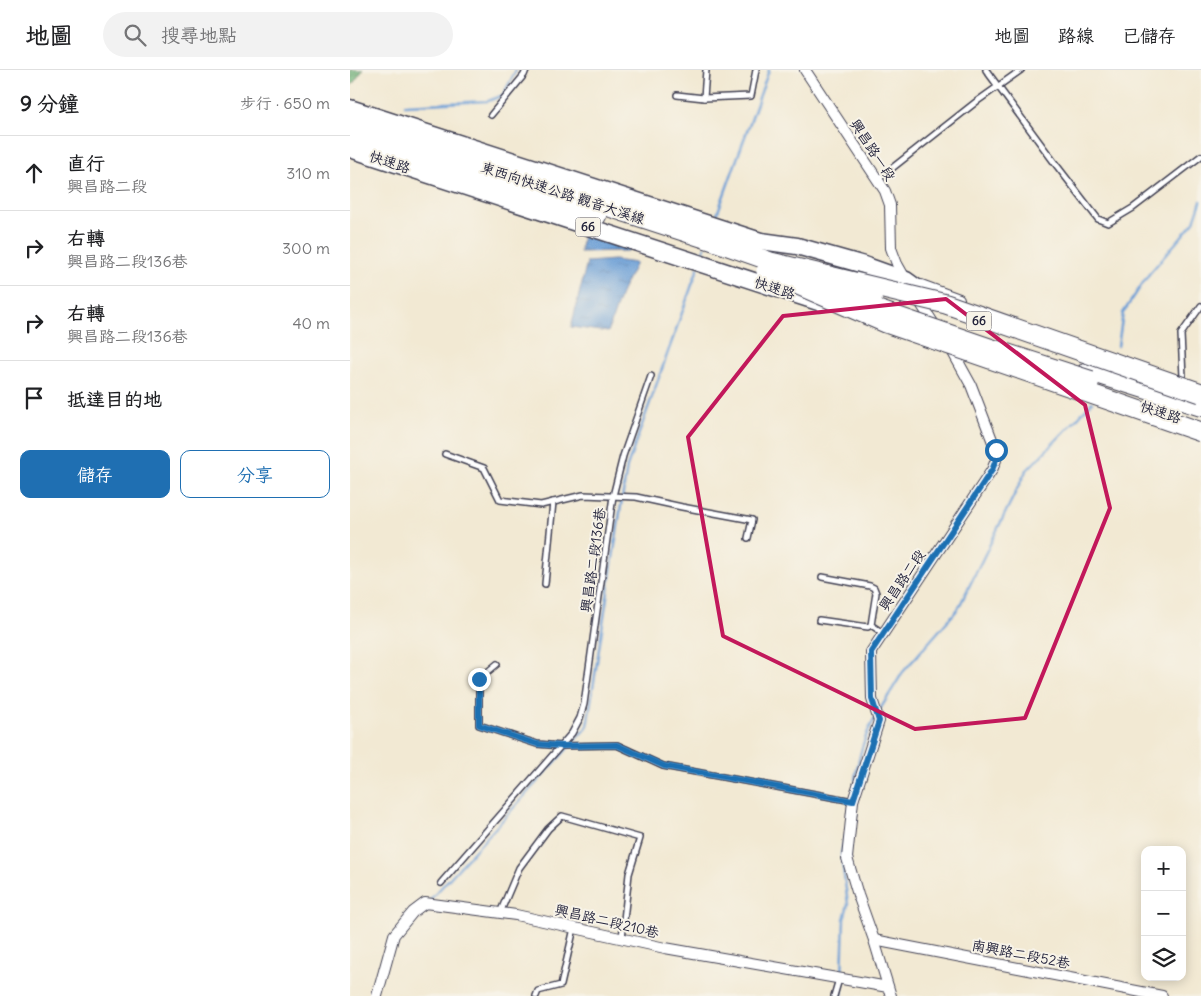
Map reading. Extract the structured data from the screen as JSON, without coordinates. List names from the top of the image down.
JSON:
{
  "streets": {
    "highway": ["東西向快速公路 觀音大溪線", "66"],
    "main road": ["快速路"],
    "street": [
      "興昌路一段",
      "興昌路二段",
      "興昌路二段210巷",
      "南興路二段52巷"
    ],
    "lane": ["興昌路二段136巷"]
  },
  "crossings": [
    ["興昌路一段", "快速路"],
    ["興昌路一段", "興昌路二段"],
    ["快速路", "66"],
    ["快速路", "興昌路二段"],
    ["東西向快速公路 觀音大溪線", "66"],
    ["興昌路二段", "興昌路二段210巷"],
    ["興昌路二段", "南興路二段52巷"]
  ],
  "page": {
    "header": "地圖",
    "search": "搜尋地點",
    "nav": ["地圖", "路線", "已儲存"],
    "heading": ["9 分鐘", "步行 · 650 m"],
    "list": [
      ["直行", "興昌路二段", "310 m"],
      ["右轉", "興昌路二段136巷", "300 m"],
      ["右轉", "興昌路二段136巷", "40 m"],
      "抵達目的地"
    ],
    "buttons": ["儲存", "分享"],
    "map_buttons": ["+", "−"]
  }
}
